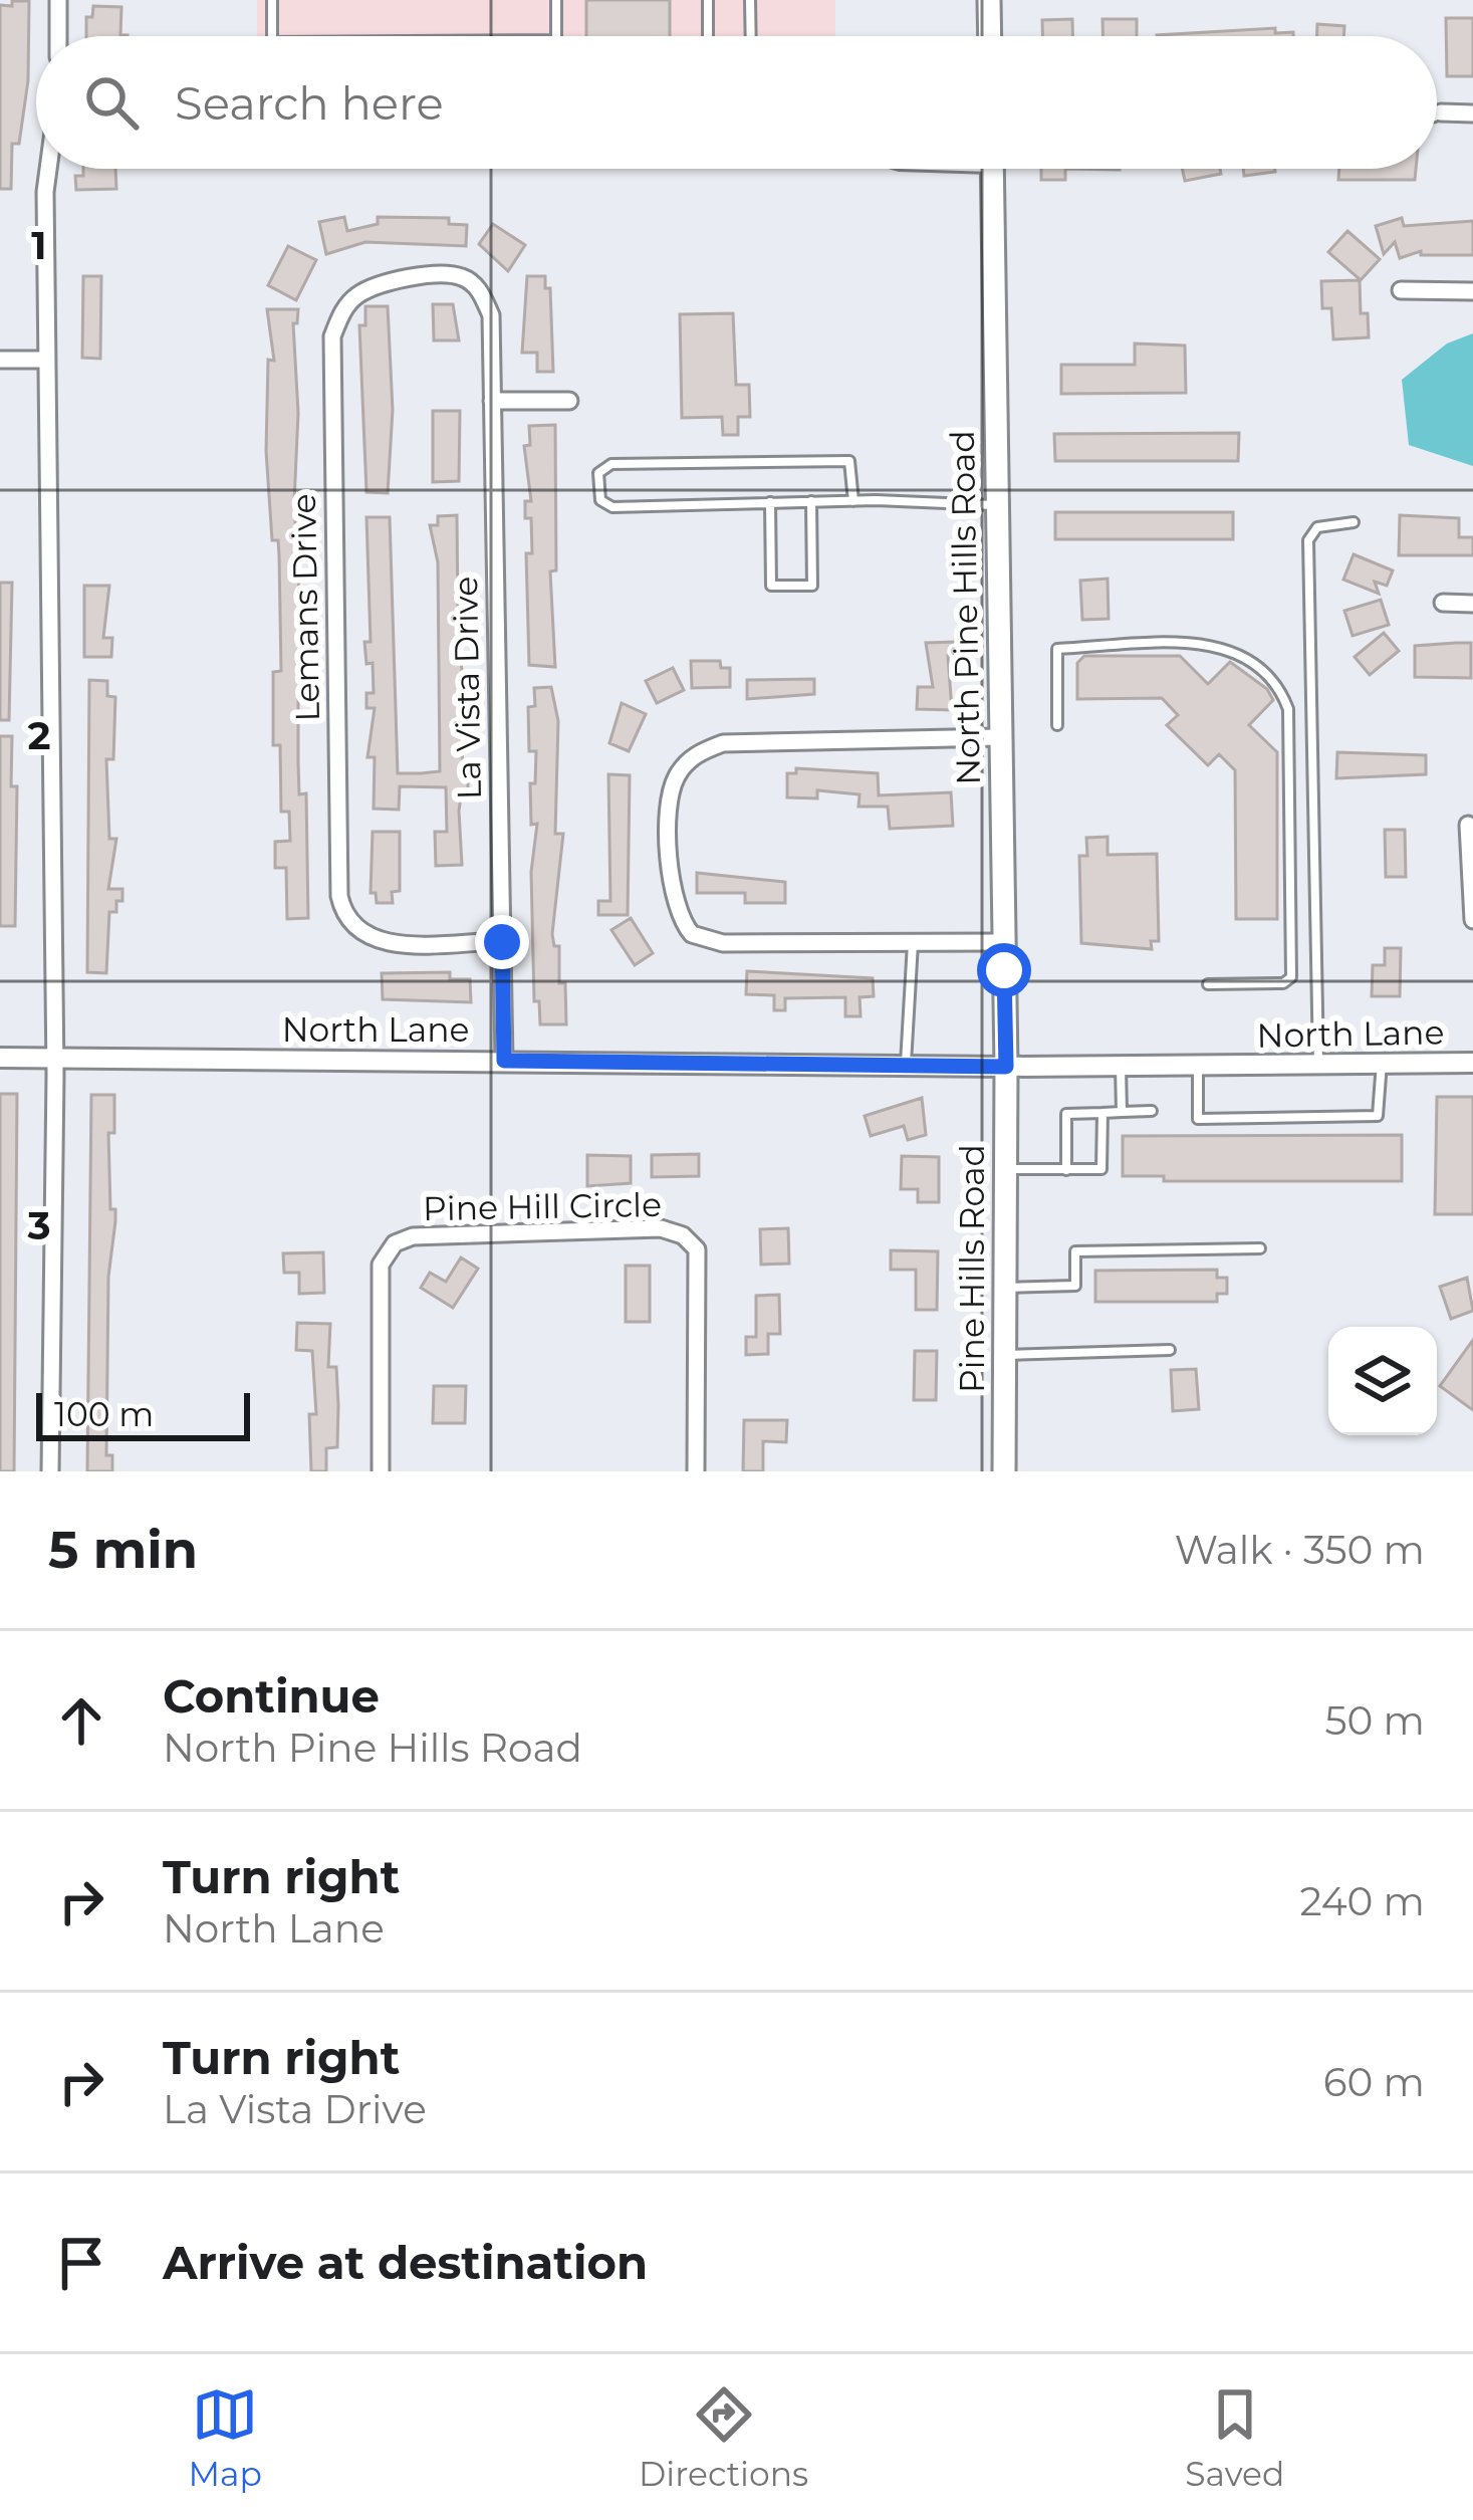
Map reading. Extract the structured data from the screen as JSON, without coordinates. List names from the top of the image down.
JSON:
{
  "streets": {
    "main road": ["North Pine Hills Road", "Pine Hills Road"],
    "street": [
      "Lemans Drive",
      "La Vista Drive",
      "North Lane",
      "Pine Hill Circle"
    ]
  },
  "crossings": [
    ["Lemans Drive", "La Vista Drive"],
    ["North Pine Hills Road", "North Lane"],
    ["North Pine Hills Road", "Pine Hills Road"],
    ["La Vista Drive", "North Lane"],
    ["North Lane", "Pine Hills Road"]
  ],
  "scale_bar": "100 m",
  "page": {
    "search": "Search here",
    "scale": "100 m",
    "heading": ["5 min", "Walk · 350 m"],
    "list": [
      ["Continue", "North Pine Hills Road", "50 m"],
      ["Turn right", "North Lane", "240 m"],
      ["Turn right", "La Vista Drive", "60 m"],
      "Arrive at destination"
    ],
    "nav": ["Map", "Directions", "Saved"]
  },
  "grid": {
    "rows": ["1", "2", "3"]
  }
}
